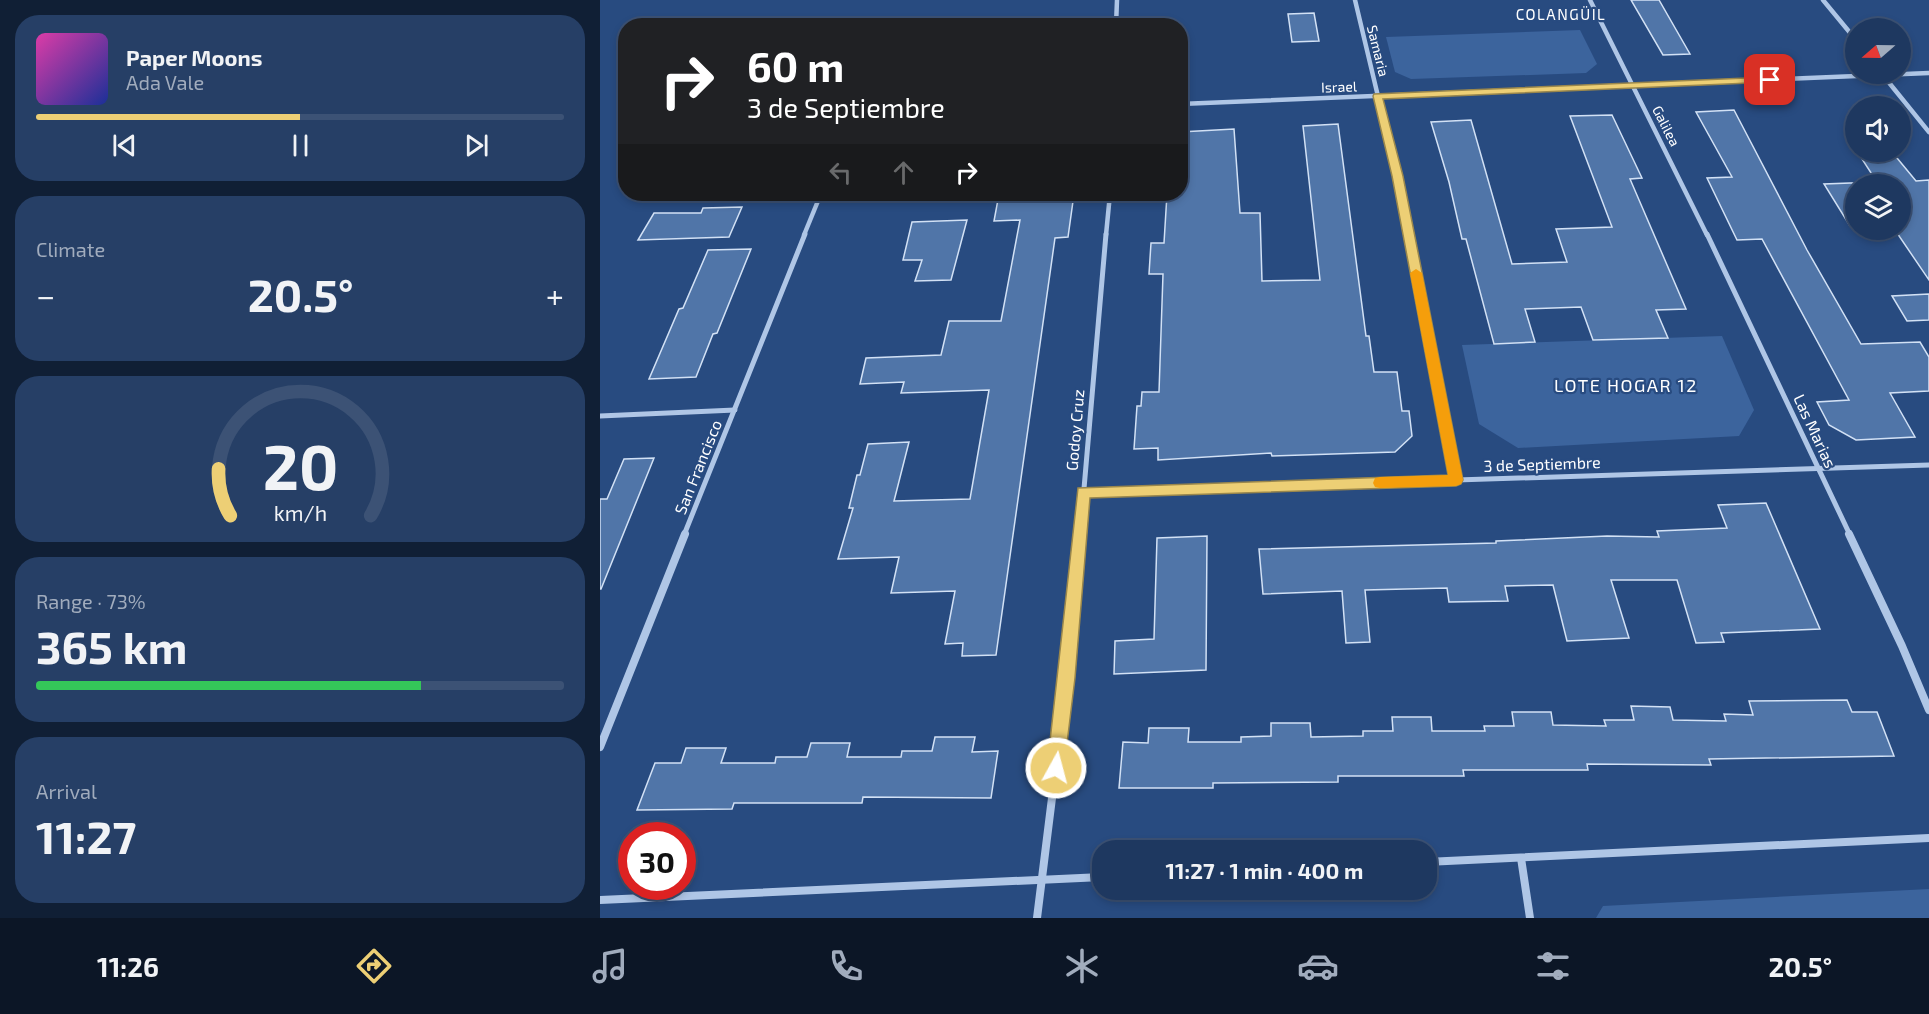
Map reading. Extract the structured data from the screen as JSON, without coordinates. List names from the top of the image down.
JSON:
{
  "streets": {
    "street": [
      "Samaria",
      "Israel",
      "Galilea",
      "Godoy Cruz",
      "Las Marias",
      "3 de Septiembre",
      "San Francisco"
    ]
  },
  "crossings": [
    ["Samaria", "Israel"],
    ["Samaria", "3 de Septiembre"],
    ["Israel", "Galilea"],
    ["Galilea", "Las Marias"],
    ["Godoy Cruz", "3 de Septiembre"],
    ["Las Marias", "3 de Septiembre"]
  ],
  "districts": ["COLANGÜIL", "LOTE HOGAR 12"],
  "north": "left",
  "page": {
    "turn": ["60 m", "3 de Septiembre"],
    "song": ["Paper Moons", "Ada Vale"],
    "tile": [
      "Climate",
      ["Range · 73%", "365 km"],
      ["Arrival", "11:27"]
    ],
    "heat": ["−", "20.5°", "+"],
    "limit": "30",
    "trip": "11:27 · 1 min · 400 m",
    "tabs": ["11:26", "20.5°"],
    "gauge": ["20", "km/h"]
  }
}
